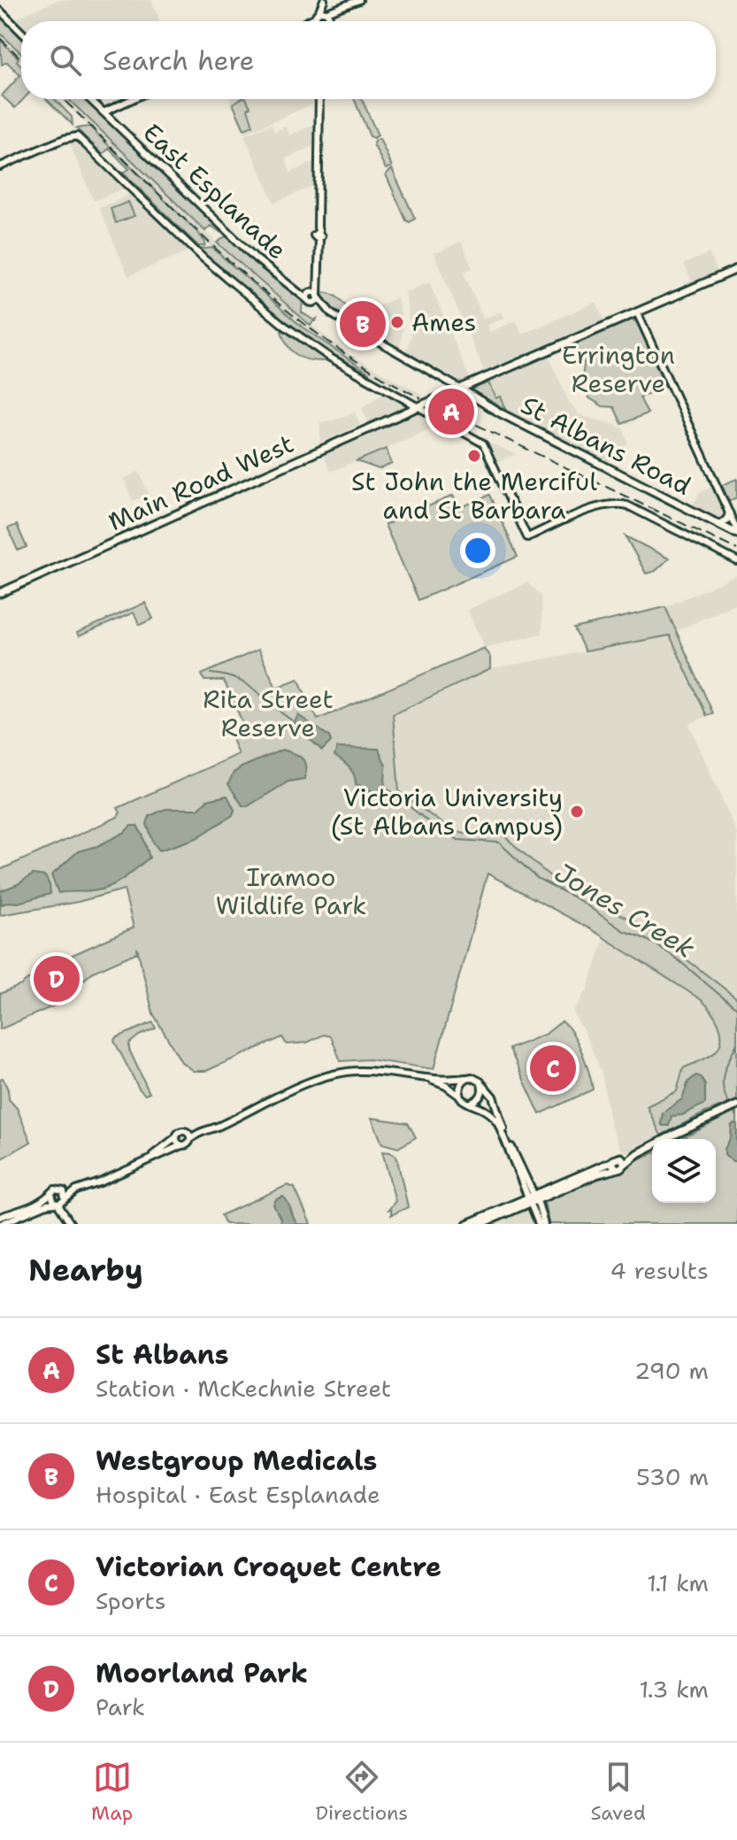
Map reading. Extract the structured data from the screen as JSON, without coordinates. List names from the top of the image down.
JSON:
{
  "streets": {
    "main road": ["St Albans Road", "Main Road West"],
    "street": ["East Esplanade"]
  },
  "crossings": [
    ["St Albans Road", "Main Road West"]
  ],
  "water": ["Jones Creek"],
  "parks": ["Errington Reserve", "Rita Street Reserve", "Iramoo Wildlife Park"],
  "places": ["Ames", "St John the Merciful and St Barbara", "Victoria University (St Albans Campus)"],
  "page": {
    "search": "Search here",
    "pins": [
      "B",
      "A",
      "D",
      "C"
    ],
    "heading": ["Nearby", "4 results"],
    "list": [
      {
        "mark": "A",
        "name": "St Albans",
        "note": "Station · McKechnie Street",
        "value": "290 m"
      },
      {
        "mark": "B",
        "name": "Westgroup Medicals",
        "note": "Hospital · East Esplanade",
        "value": "530 m"
      },
      {
        "mark": "C",
        "name": "Victorian Croquet Centre",
        "note": "Sports",
        "value": "1.1 km"
      },
      {
        "mark": "D",
        "name": "Moorland Park",
        "note": "Park",
        "value": "1.3 km"
      }
    ],
    "nav": ["Map", "Directions", "Saved"]
  }
}
